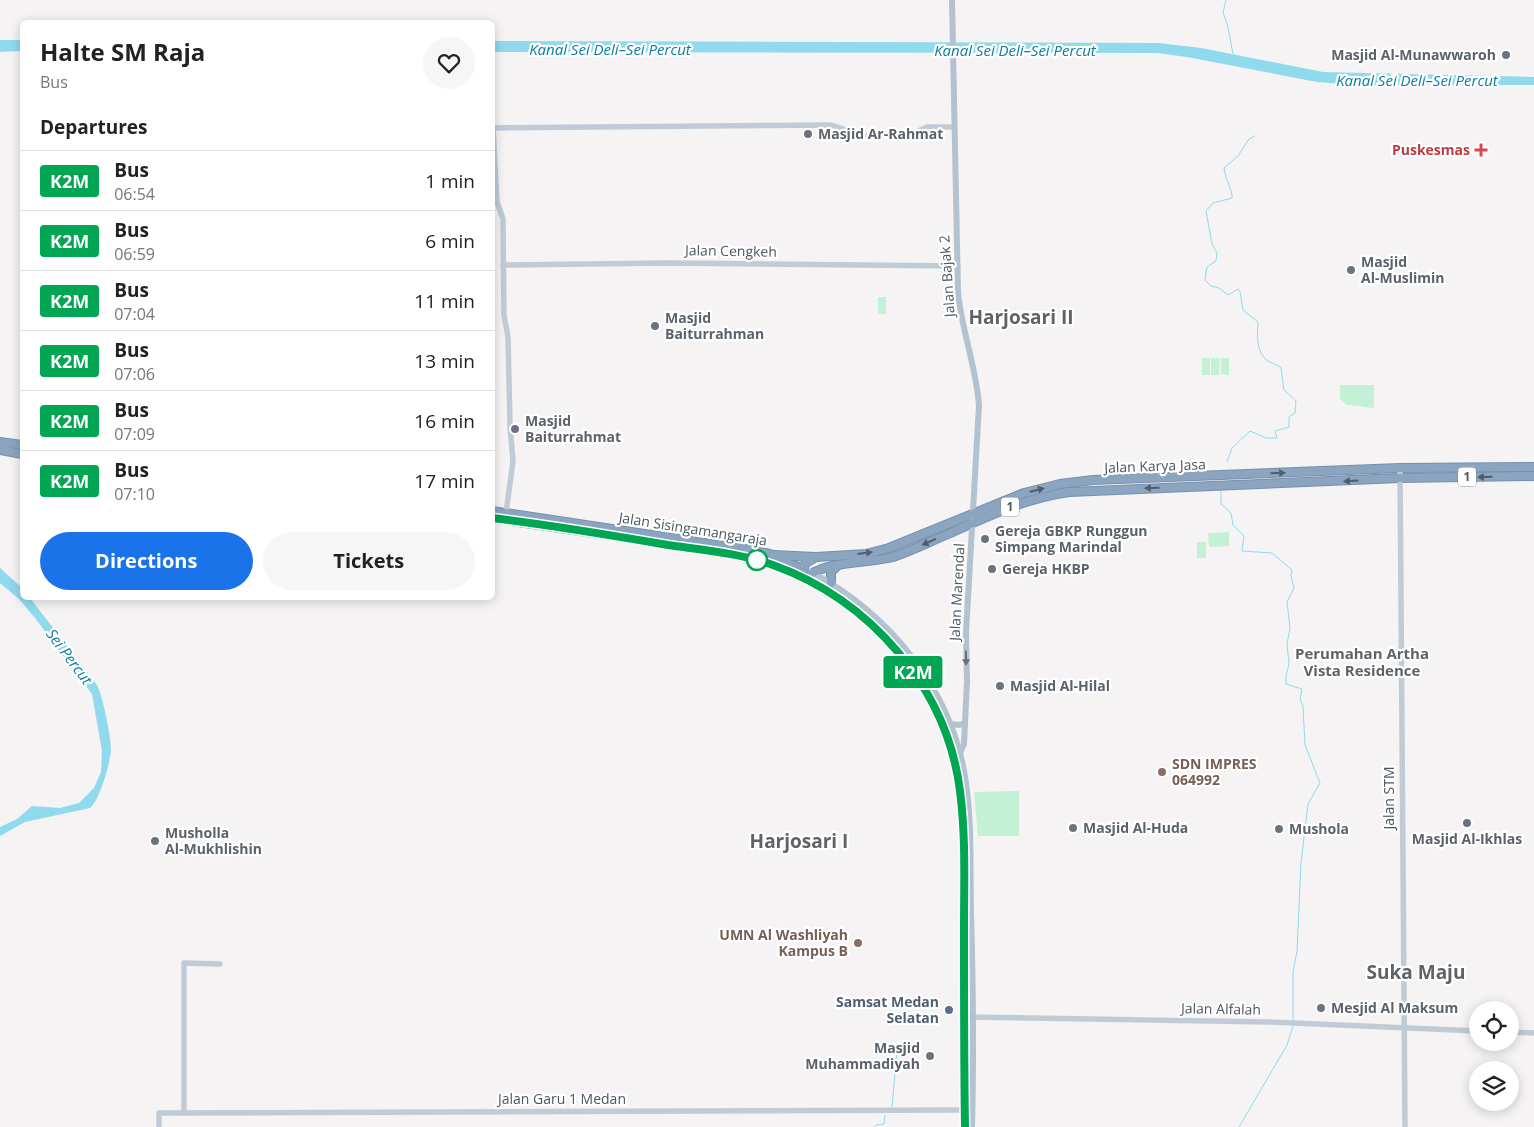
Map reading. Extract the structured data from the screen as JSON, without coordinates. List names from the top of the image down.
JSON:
{
  "streets": {
    "highway": ["Jalan Karya Jasa", "1", "Jalan Sisingamangaraja"],
    "main road": ["Jalan Bajak 2", "Jalan Marendal"],
    "street": [
      "Jalan Cengkeh",
      "Jalan STM",
      "Jalan Alfalah",
      "Jalan Garu 1 Medan"
    ]
  },
  "crossings": [
    ["Jalan Cengkeh", "Jalan Bajak 2"],
    ["Jalan Bajak 2", "Jalan Karya Jasa"],
    ["Jalan Bajak 2", "Jalan Marendal"],
    ["Jalan Karya Jasa", "Jalan Sisingamangaraja"],
    ["Jalan Karya Jasa", "Jalan Marendal"],
    ["Jalan Karya Jasa", "Jalan STM"],
    ["Jalan Sisingamangaraja", "Jalan Marendal"],
    ["Jalan Sisingamangaraja", "Jalan Alfalah"],
    ["Jalan Sisingamangaraja", "Jalan Garu 1 Medan"],
    ["Jalan STM", "Jalan Alfalah"]
  ],
  "one_way": ["Jalan Marendal"],
  "districts": [
    "Harjosari II",
    "Perumahan Artha Vista Residence",
    "Harjosari I",
    "Suka Maju"
  ],
  "water": ["Kanal Sei Deli–Sei Percut", "Sei Percut"],
  "places": {
    "other": [
      "Masjid Al-Munawwaroh",
      "Masjid Ar-Rahmat",
      "Masjid Al-Muslimin",
      "Masjid Baiturrahman",
      "Masjid Baiturrahmat",
      "Gereja GBKP Runggun Simpang Marindal",
      "Gereja HKBP",
      "Masjid Al-Hilal",
      "SDN IMPRES 064992",
      "Masjid Al-Ikhlas",
      "Masjid Al-Huda",
      "Mushola",
      "Musholla Al-Mukhlishin",
      "UMN Al Washliyah Kampus B",
      "Mesjid Al Maksum",
      "Samsat Medan Selatan",
      "Masjid Muhammadiyah"
    ],
    "health": ["Puskesmas"]
  },
  "lines": ["bus line K2M"],
  "page": {
    "on_map": "K2M",
    "heading": [
      ["Halte SM Raja", "Bus"],
      "Departures"
    ],
    "list": [
      {
        "mark": "K2M",
        "name": "Bus",
        "note": "06:54",
        "value": "1 min"
      },
      {
        "mark": "K2M",
        "name": "Bus",
        "note": "06:59",
        "value": "6 min"
      },
      {
        "mark": "K2M",
        "name": "Bus",
        "note": "07:04",
        "value": "11 min"
      },
      {
        "mark": "K2M",
        "name": "Bus",
        "note": "07:06",
        "value": "13 min"
      },
      {
        "mark": "K2M",
        "name": "Bus",
        "note": "07:09",
        "value": "16 min"
      },
      {
        "mark": "K2M",
        "name": "Bus",
        "note": "07:10",
        "value": "17 min"
      }
    ],
    "buttons": ["Directions", "Tickets"]
  }
}
